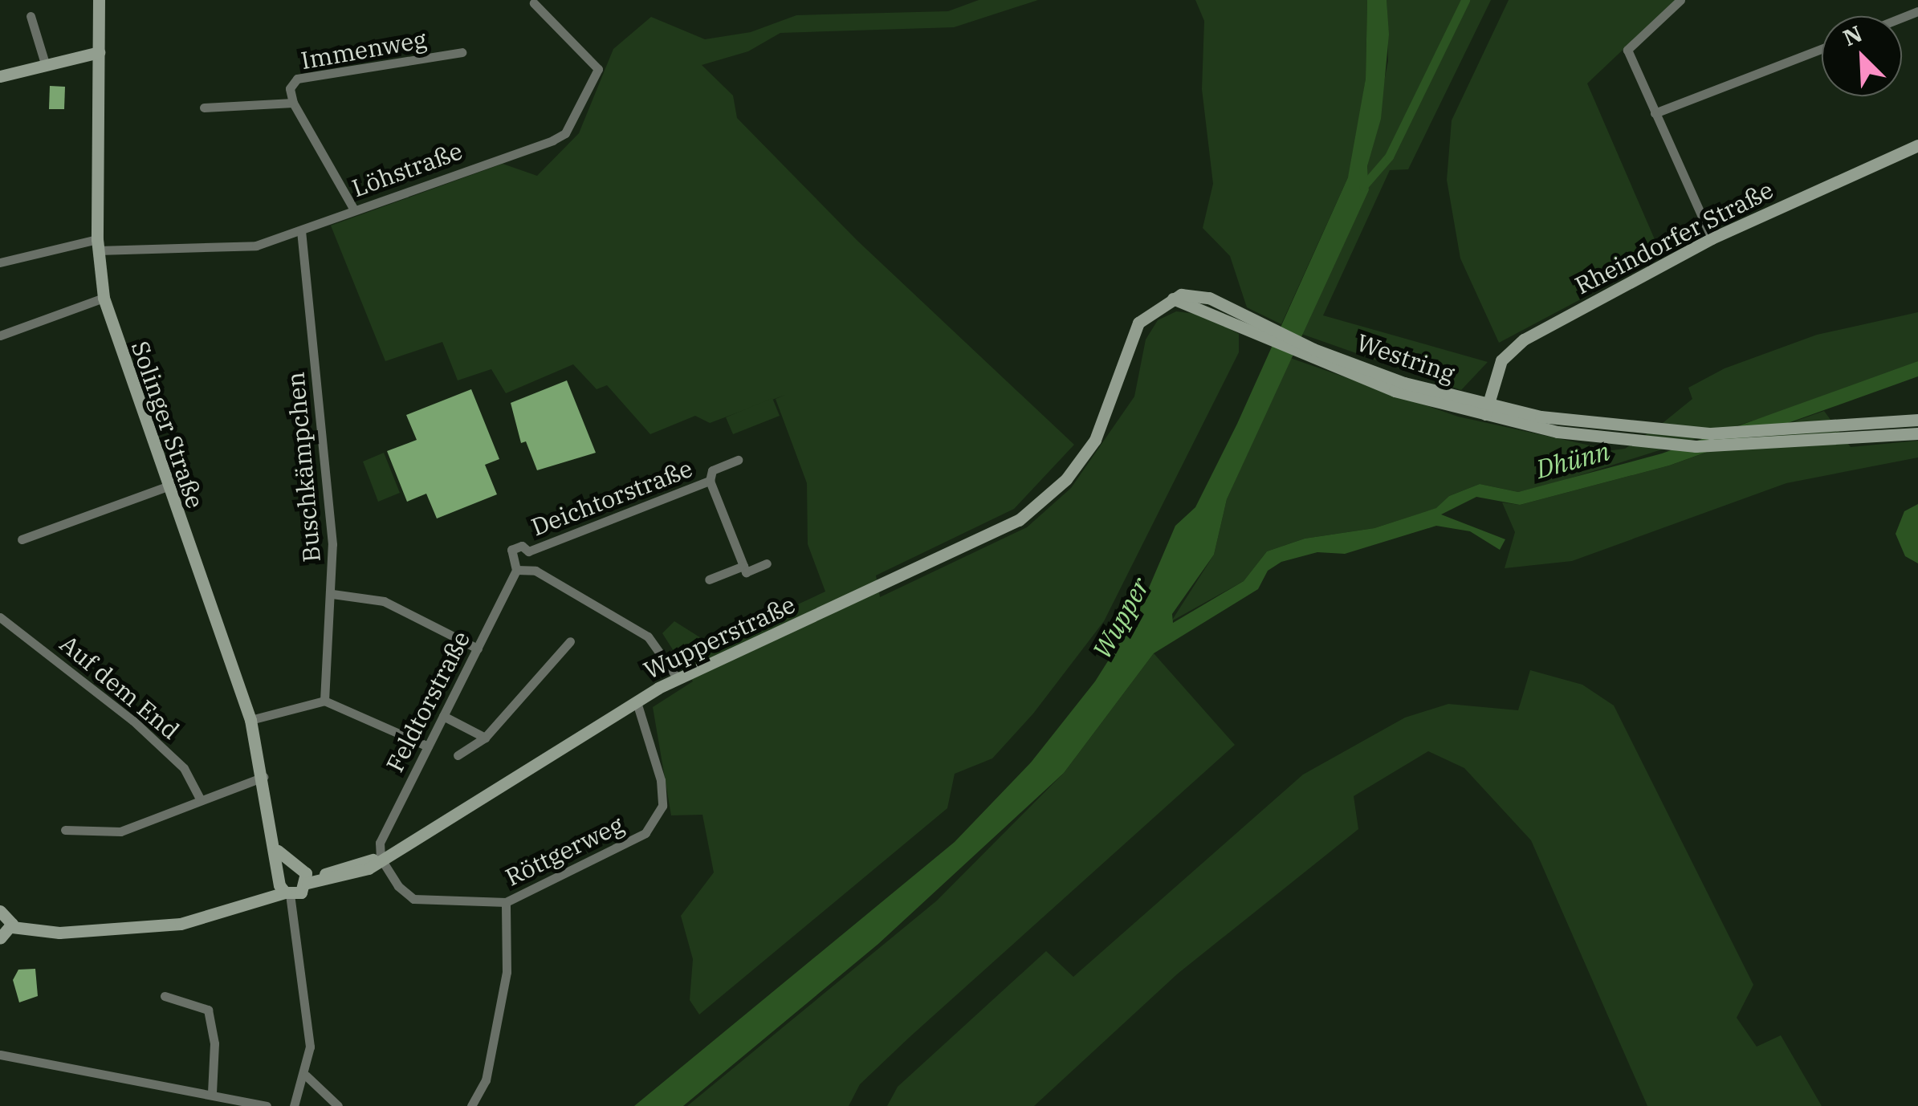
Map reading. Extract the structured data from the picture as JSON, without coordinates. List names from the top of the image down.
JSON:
{
  "streets": {
    "main road": ["Rheindorfer Straße", "Solinger Straße", "Wupperstraße"],
    "street": [
      "Immenweg",
      "Löhstraße",
      "Buschkämpchen",
      "Deichtorstraße",
      "Auf dem End",
      "Feldtorstraße",
      "Röttgerweg"
    ]
  },
  "crossings": [
    ["Immenweg", "Löhstraße"],
    ["Löhstraße", "Solinger Straße"],
    ["Löhstraße", "Buschkämpchen"],
    ["Rheindorfer Straße", "Wupperstraße"],
    ["Solinger Straße", "Wupperstraße"],
    ["Deichtorstraße", "Wupperstraße"],
    ["Deichtorstraße", "Feldtorstraße"],
    ["Wupperstraße", "Feldtorstraße"],
    ["Wupperstraße", "Röttgerweg"],
    ["Feldtorstraße", "Röttgerweg"]
  ],
  "water": ["Dhünn", "Wupper"],
  "north": "top left"
}
